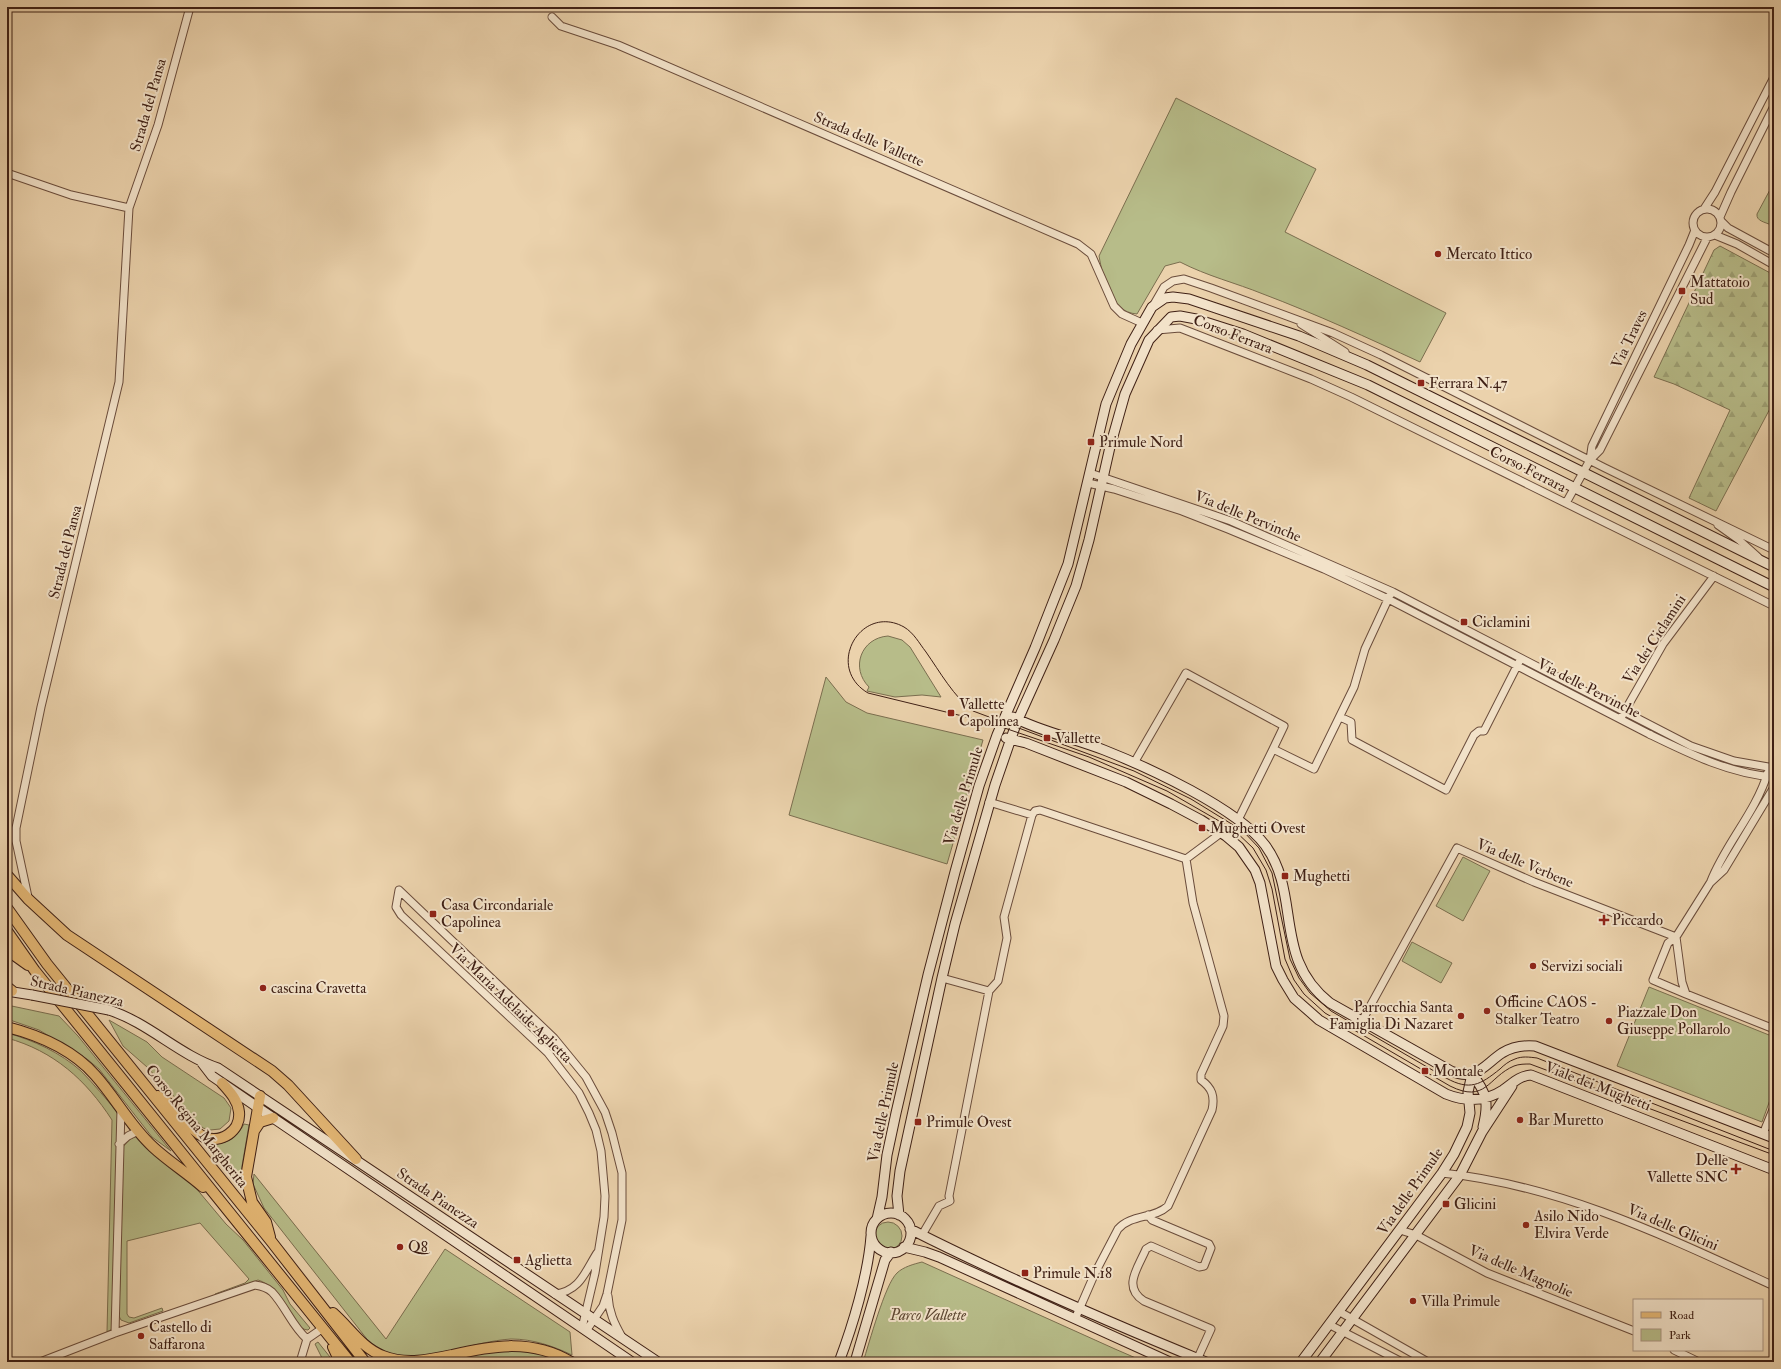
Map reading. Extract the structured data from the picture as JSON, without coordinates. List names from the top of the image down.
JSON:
{
  "streets": {
    "main road": [
      "Corso Ferrara",
      "Via delle Primule",
      "Strada Pianezza",
      "Viale dei Mughetti",
      "Corso Regina Margherita"
    ],
    "street": [
      "Strada del Pansa",
      "Strada delle Vallette",
      "Via Traves",
      "Via delle Pervinche",
      "Via dei Ciclamini",
      "Via delle Verbene",
      "Via Maria Adelaide Aglietta",
      "Via delle Glicini",
      "Via delle Magnolie"
    ]
  },
  "crossings": [
    ["Strada delle Vallette", "Via delle Primule"],
    ["Corso Ferrara", "Via Traves"],
    ["Corso Ferrara", "Via dei Ciclamini"],
    ["Corso Ferrara", "Via delle Primule"],
    ["Via delle Pervinche", "Via dei Ciclamini"],
    ["Via delle Pervinche", "Via delle Primule"],
    ["Via delle Primule", "Viale dei Mughetti"],
    ["Via delle Primule", "Via delle Glicini"],
    ["Via delle Primule", "Via delle Magnolie"],
    ["Strada Pianezza", "Via Maria Adelaide Aglietta"]
  ],
  "parks": ["Parco Vallette"],
  "places": {
    "other": [
      "Mercato Ittico",
      "Servizi sociali",
      "cascina Cravetta",
      "Officine CAOS - Stalker Teatro",
      "Parrocchia Santa Famiglia Di Nazaret",
      "Piazzale Don Giuseppe Pollarolo",
      "Bar Muretto",
      "Asilo Nido Elvira Verde",
      "Q8",
      "Villa Primule",
      "Castello di Saffarona"
    ],
    "transit": [
      "Mattatoio Sud",
      "Ferrara N.47",
      "Primule Nord",
      "Ciclamini",
      "Vallette Capolinea",
      "Vallette",
      "Mughetti Ovest",
      "Mughetti",
      "Casa Circondariale Capolinea",
      "Montale",
      "Primule Ovest",
      "Glicini",
      "Aglietta",
      "Primule N.18"
    ],
    "health": ["Piccardo", "Delle Vallette SNC"]
  },
  "legend": ["Road", "Park"]
}
